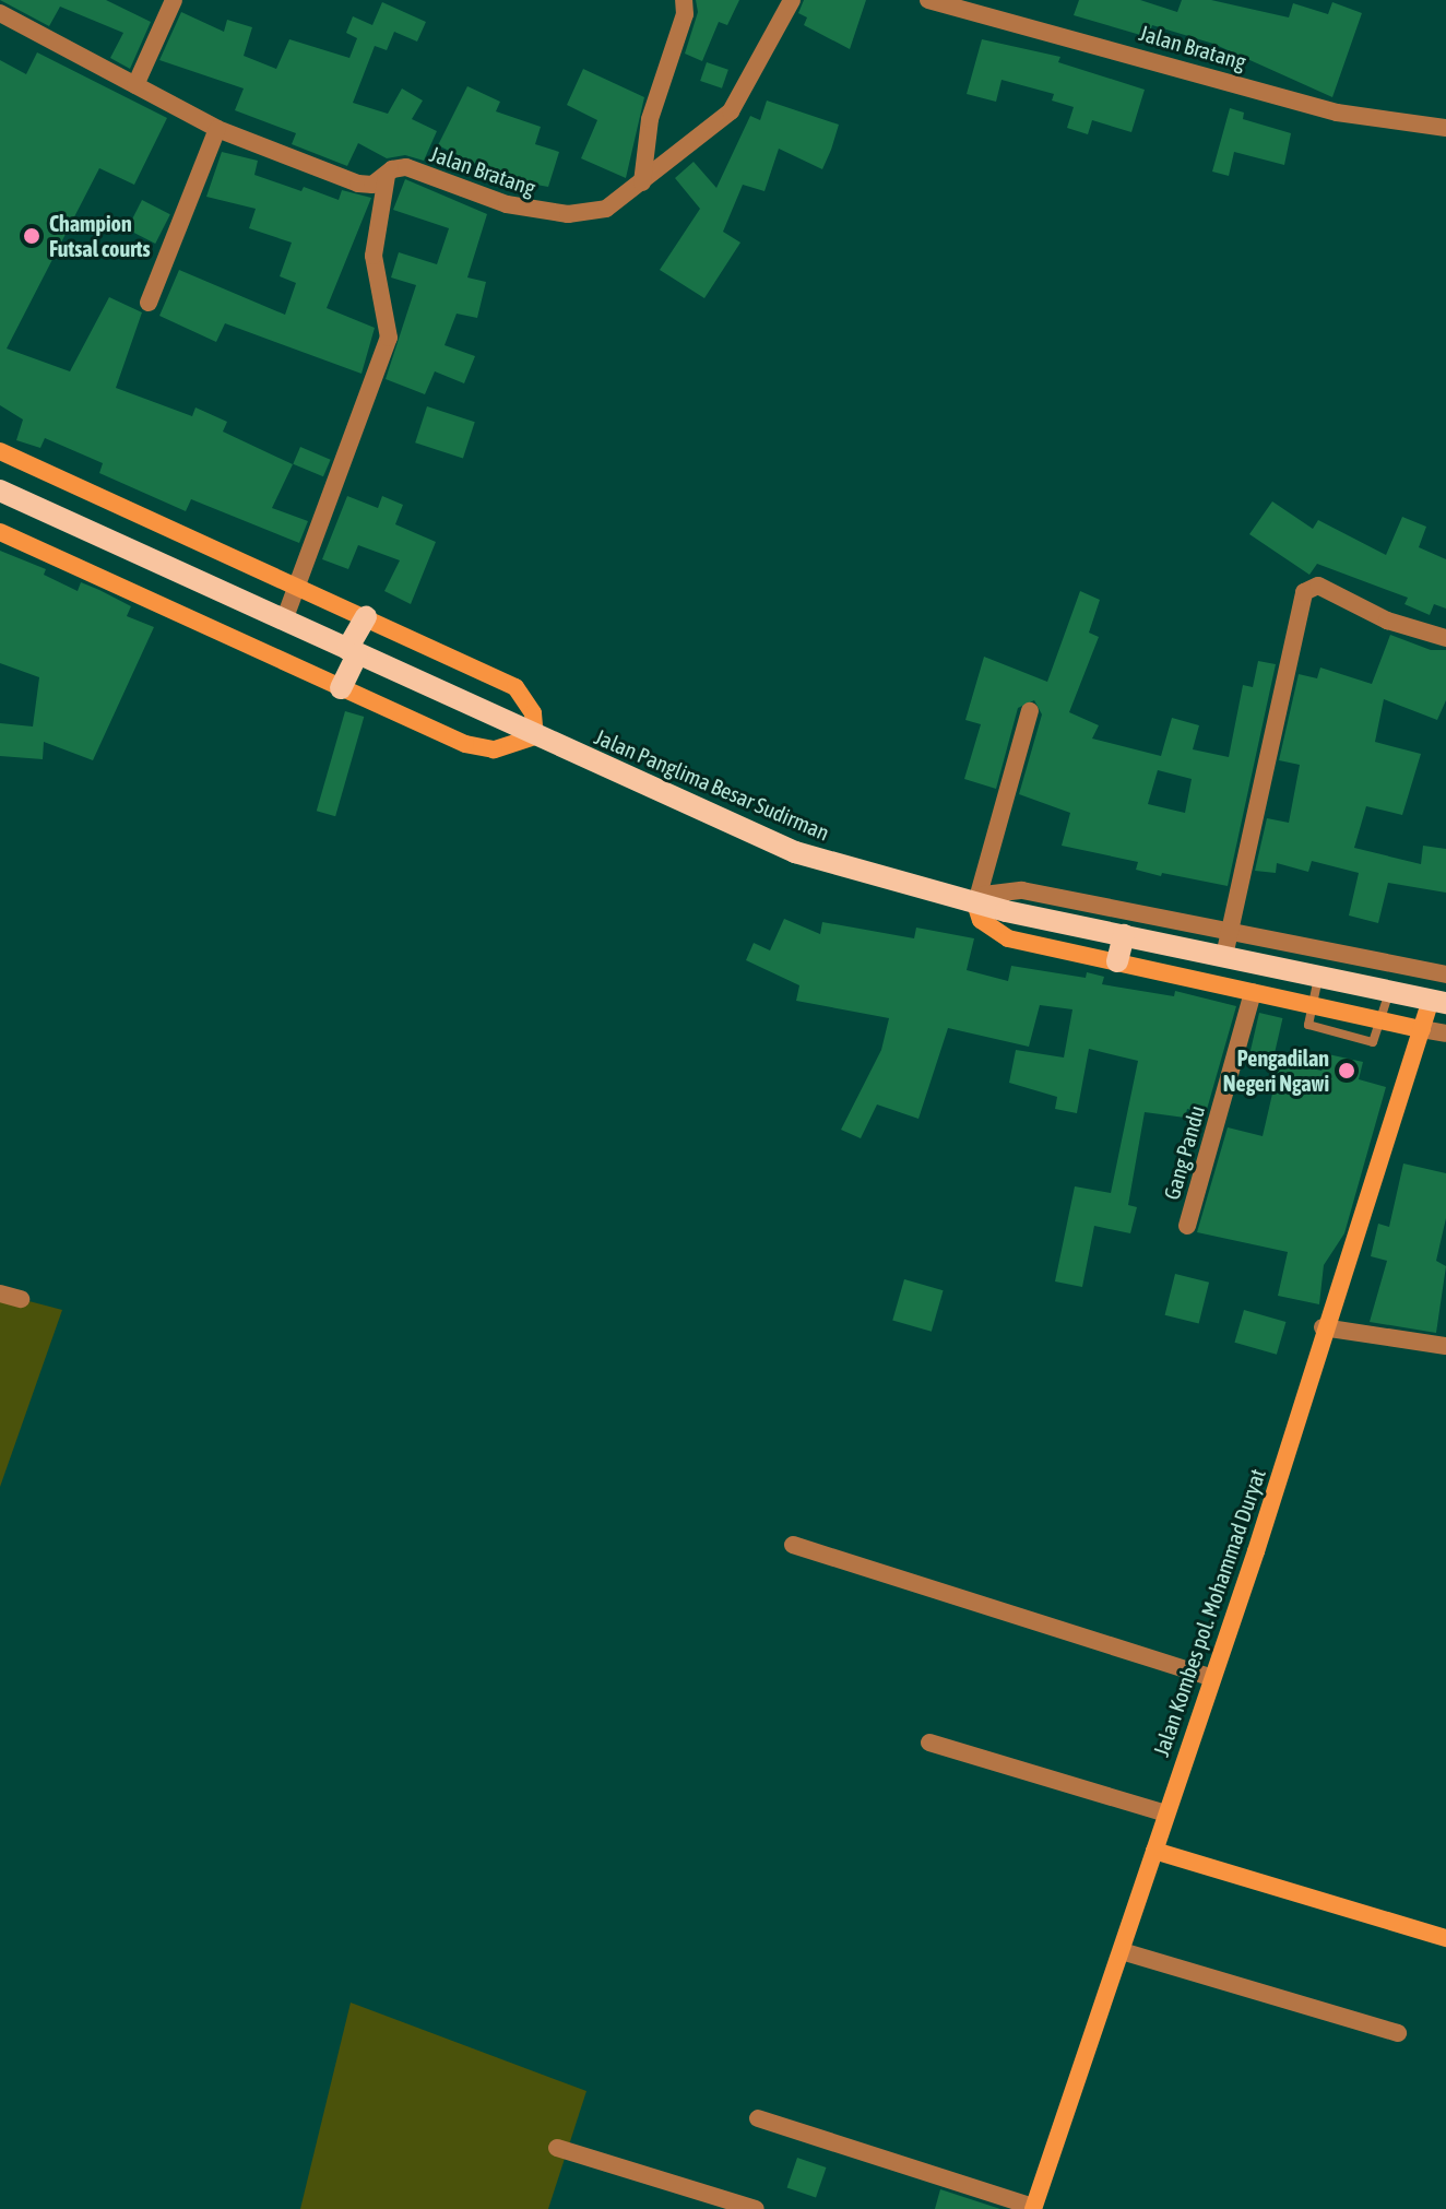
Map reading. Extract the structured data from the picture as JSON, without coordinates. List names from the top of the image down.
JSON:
{
  "streets": {
    "main road": ["Jalan Panglima Besar Sudirman"],
    "street": ["Jalan Bratang", "Gang Pandu", "Jalan Kombes pol. Mohammad Duryat"]
  },
  "crossings": [
    ["Jalan Panglima Besar Sudirman", "Jalan Kombes pol. Mohammad Duryat"]
  ],
  "places": ["Champion Futsal courts", "Pengadilan Negeri Ngawi"]
}
